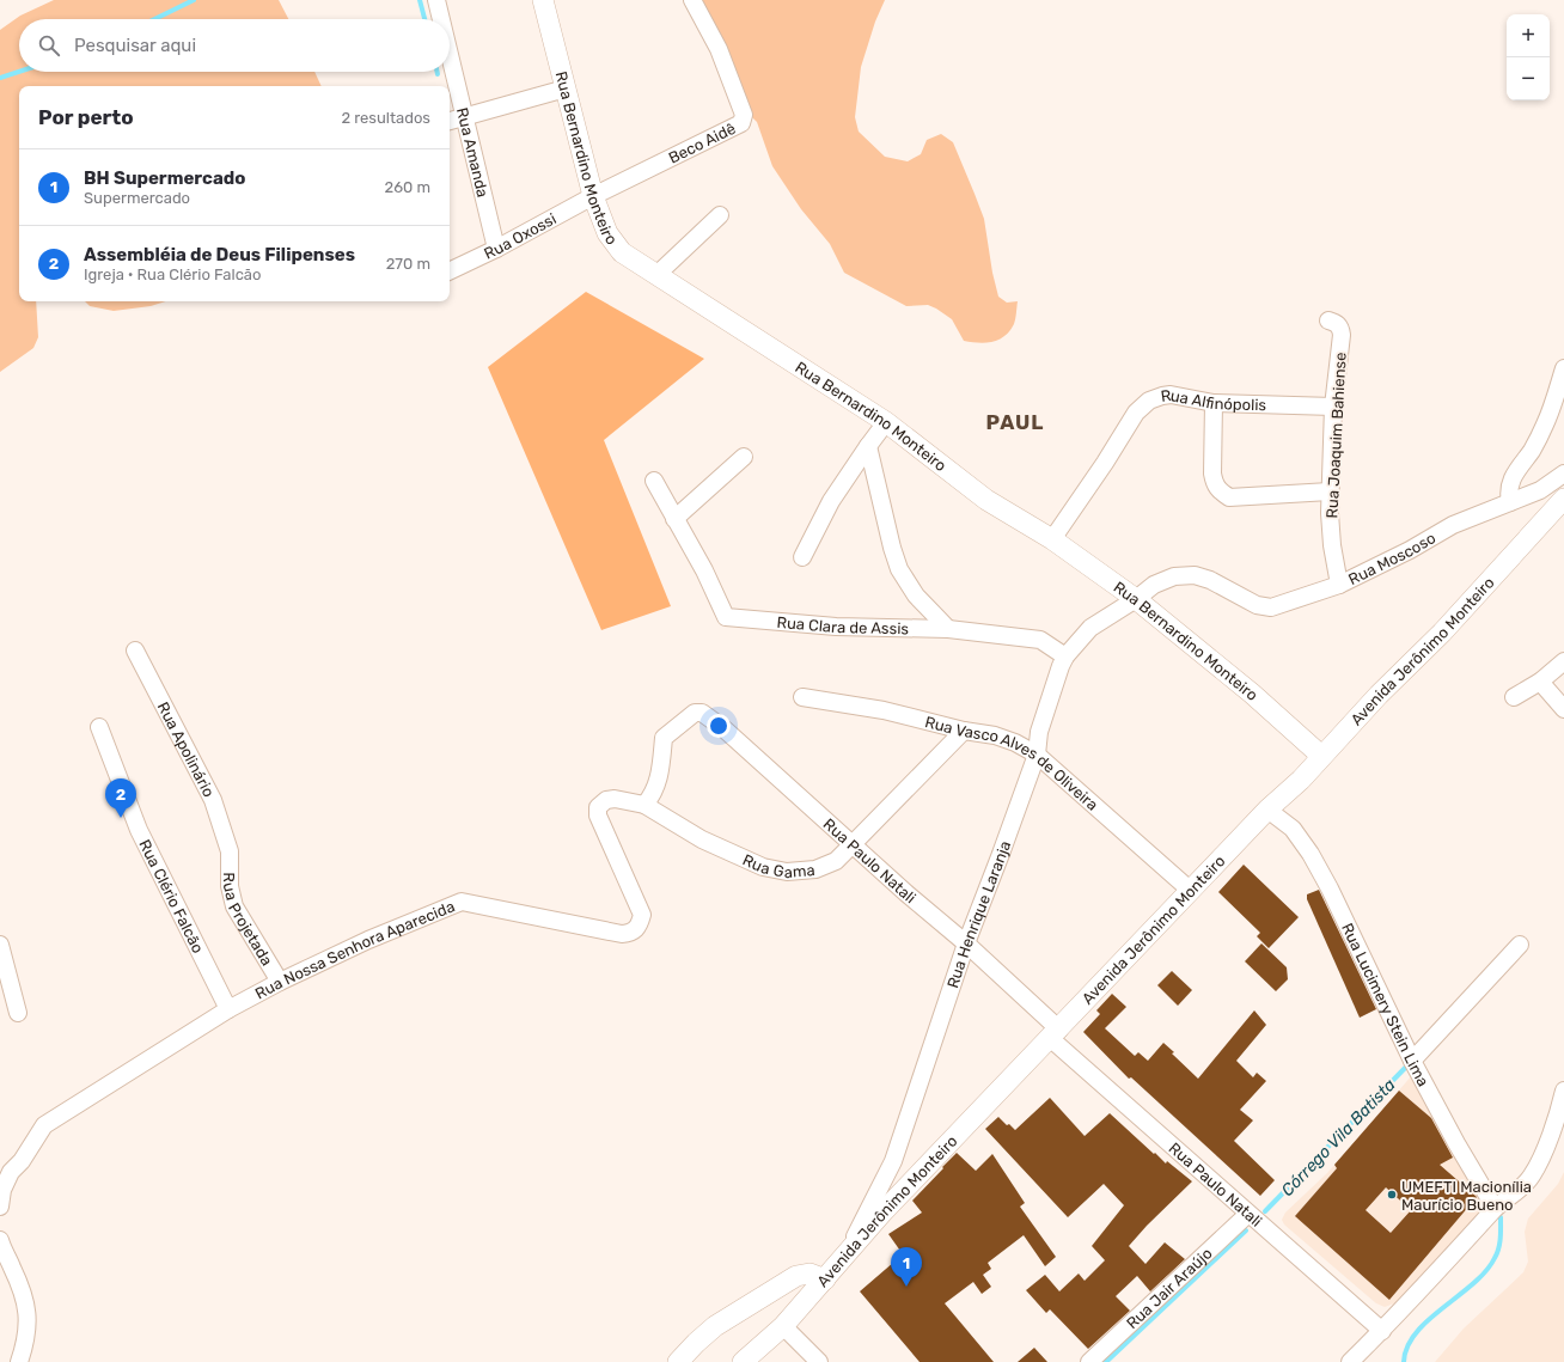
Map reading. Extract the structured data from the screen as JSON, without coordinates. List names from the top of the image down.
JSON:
{
  "streets": {
    "street": [
      "Beco Aidê",
      "Rua Amanda",
      "Rua Bernardino Monteiro",
      "Rua Oxossi",
      "Rua Alfinópolis",
      "Rua Joaquim Bahiense",
      "Rua Moscoso",
      "Rua Clara de Assis",
      "Avenida Jerônimo Monteiro",
      "Rua Apolinário",
      "Rua Vasco Alves de Oliveira",
      "Rua Paulo Natali",
      "Rua Gama",
      "Rua Clério Falcão",
      "Rua Henrique Laranja",
      "Rua Projetada",
      "Rua Nossa Senhora Aparecida",
      "Rua Lucimery Stein Lima",
      "Rua Jair Araújo"
    ]
  },
  "crossings": [
    ["Beco Aidê", "Rua Bernardino Monteiro"],
    ["Beco Aidê", "Rua Oxossi"],
    ["Rua Amanda", "Rua Oxossi"],
    ["Rua Bernardino Monteiro", "Rua Oxossi"],
    ["Rua Bernardino Monteiro", "Rua Alfinópolis"],
    ["Rua Bernardino Monteiro", "Rua Moscoso"],
    ["Rua Bernardino Monteiro", "Avenida Jerônimo Monteiro"],
    ["Rua Bernardino Monteiro", "Rua Henrique Laranja"],
    ["Rua Alfinópolis", "Rua Joaquim Bahiense"],
    ["Rua Joaquim Bahiense", "Rua Moscoso"],
    ["Rua Moscoso", "Rua Henrique Laranja"],
    ["Rua Clara de Assis", "Rua Henrique Laranja"],
    ["Avenida Jerônimo Monteiro", "Rua Vasco Alves de Oliveira"],
    ["Avenida Jerônimo Monteiro", "Rua Paulo Natali"],
    ["Avenida Jerônimo Monteiro", "Rua Henrique Laranja"],
    ["Avenida Jerônimo Monteiro", "Rua Lucimery Stein Lima"],
    ["Rua Apolinário", "Rua Projetada"],
    ["Rua Vasco Alves de Oliveira", "Rua Gama"],
    ["Rua Vasco Alves de Oliveira", "Rua Henrique Laranja"],
    ["Rua Paulo Natali", "Rua Gama"],
    ["Rua Paulo Natali", "Rua Henrique Laranja"],
    ["Rua Paulo Natali", "Rua Nossa Senhora Aparecida"],
    ["Rua Paulo Natali", "Rua Jair Araújo"],
    ["Rua Gama", "Rua Nossa Senhora Aparecida"],
    ["Rua Clério Falcão", "Rua Nossa Senhora Aparecida"],
    ["Rua Projetada", "Rua Nossa Senhora Aparecida"]
  ],
  "districts": ["PAUL"],
  "water": ["Córrego Vila Batista"],
  "places": ["UMEFTI Macionília Maurício Bueno"],
  "page": {
    "map_buttons": ["+", "−"],
    "search": "Pesquisar aqui",
    "heading": ["Por perto", "2 resultados"],
    "list": [
      {
        "mark": "1",
        "name": "BH Supermercado",
        "note": "Supermercado",
        "value": "260 m"
      },
      {
        "mark": "2",
        "name": "Assembléia de Deus Filipenses",
        "note": "Igreja · Rua Clério Falcão",
        "value": "270 m"
      }
    ],
    "pins": ["2", "1"]
  }
}
